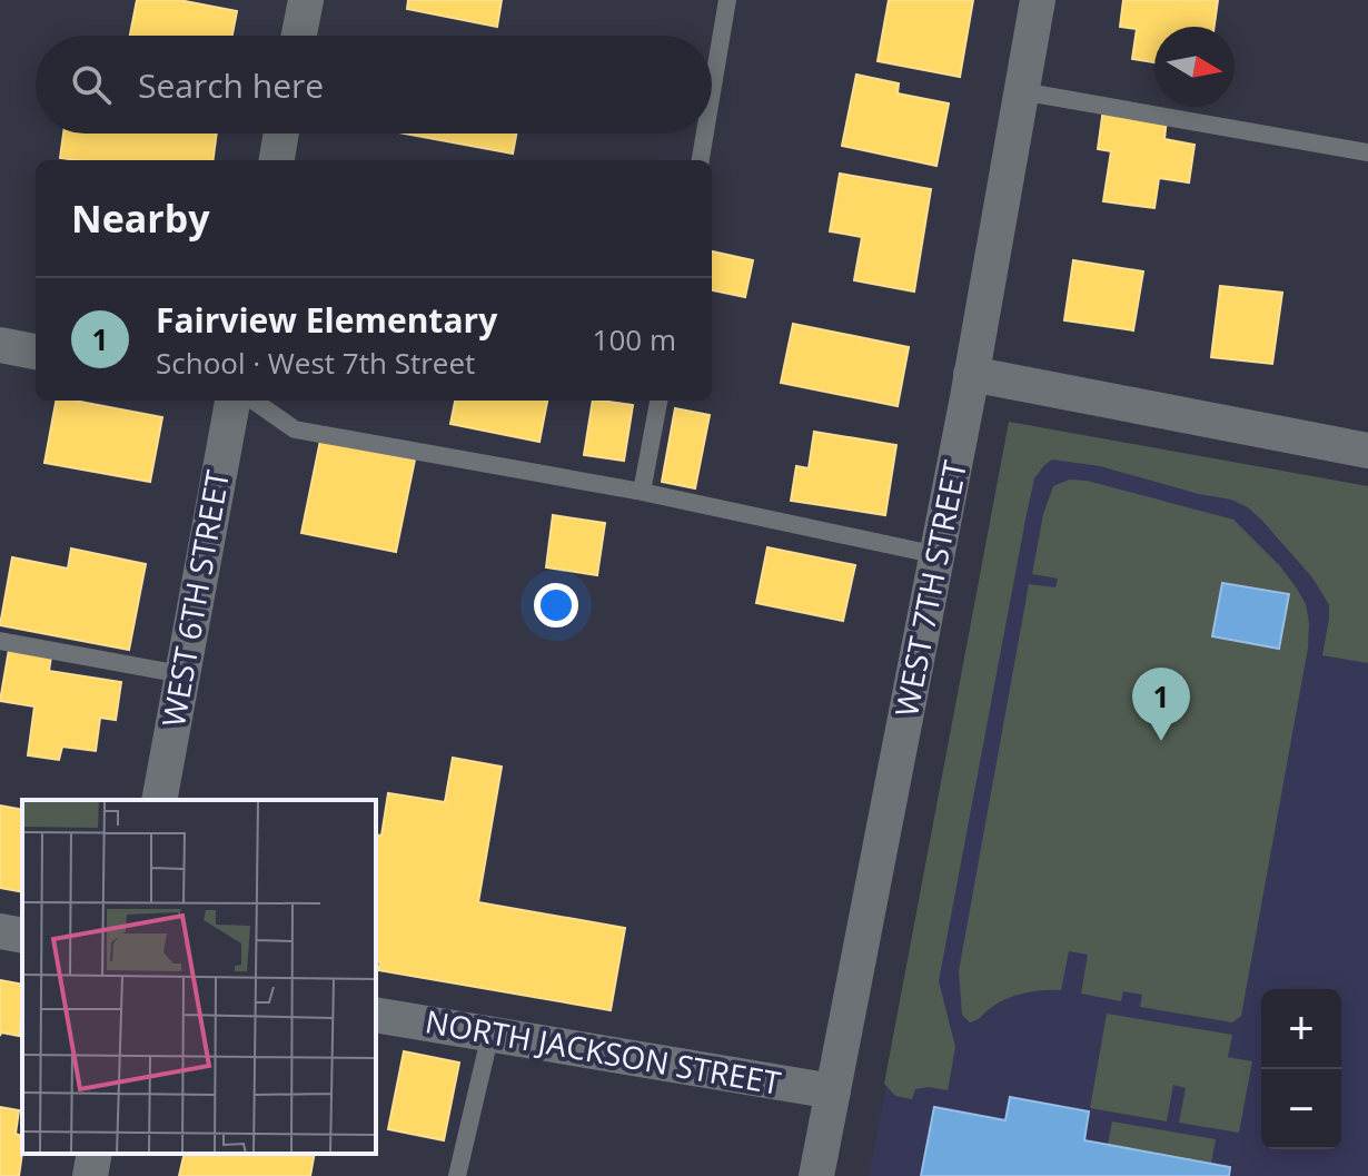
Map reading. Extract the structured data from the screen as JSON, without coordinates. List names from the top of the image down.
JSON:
{
  "streets": {
    "street": ["WEST 7TH STREET", "WEST 6TH STREET", "NORTH JACKSON STREET"]
  },
  "crossings": [
    ["WEST 7TH STREET", "NORTH JACKSON STREET"]
  ],
  "north": "right",
  "page": {
    "search": "Search here",
    "heading": "Nearby",
    "list": [
      {
        "mark": "1",
        "name": "Fairview Elementary",
        "note": "School · West 7th Street",
        "value": "100 m"
      }
    ],
    "pins": "1",
    "map_buttons": ["+", "−"]
  }
}
